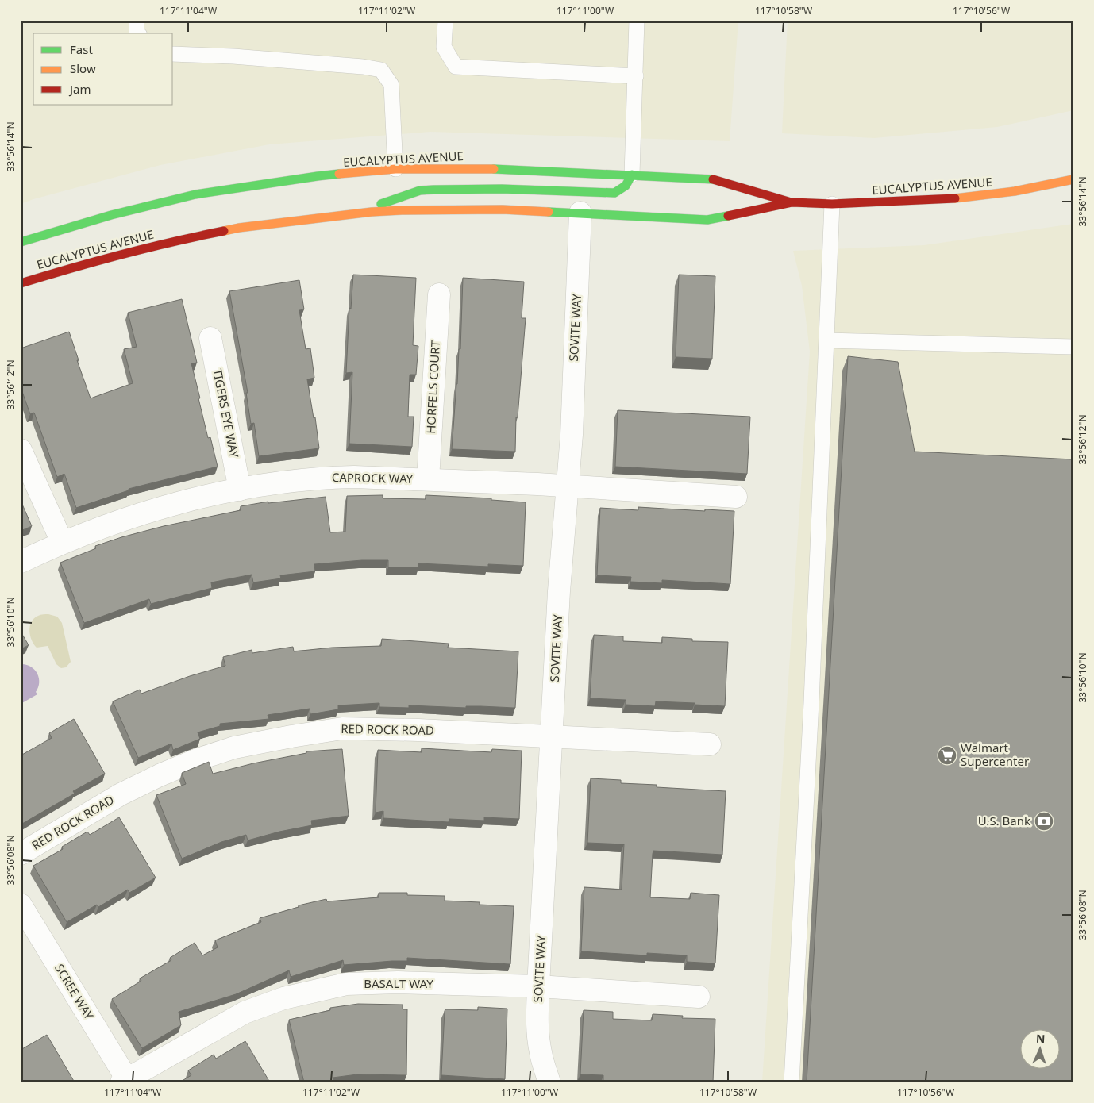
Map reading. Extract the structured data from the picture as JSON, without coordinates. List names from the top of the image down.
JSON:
{
  "streets": {
    "main road": ["EUCALYPTUS AVENUE"],
    "street": [
      "SOVITE WAY",
      "HORFELS COURT",
      "TIGERS EYE WAY",
      "CAPROCK WAY",
      "RED ROCK ROAD",
      "BASALT WAY",
      "SCREE WAY"
    ]
  },
  "crossings": [
    ["EUCALYPTUS AVENUE", "SOVITE WAY"],
    ["SOVITE WAY", "CAPROCK WAY"],
    ["SOVITE WAY", "RED ROCK ROAD"],
    ["SOVITE WAY", "BASALT WAY"],
    ["HORFELS COURT", "CAPROCK WAY"],
    ["TIGERS EYE WAY", "CAPROCK WAY"],
    ["BASALT WAY", "SCREE WAY"]
  ],
  "places": {
    "supermarket": ["Walmart Supercenter"],
    "bank": ["U.S. Bank"]
  },
  "legend": ["Fast", "Slow", "Jam"],
  "north": "top",
  "coordinates": [
    "117°11'04\"W",
    "117°11'02\"W",
    "117°11'00\"W",
    "117°10'58\"W",
    "117°10'56\"W",
    "33°56'14\"N",
    "33°56'12\"N",
    "33°56'10\"N",
    "33°56'08\"N"
  ]
}
